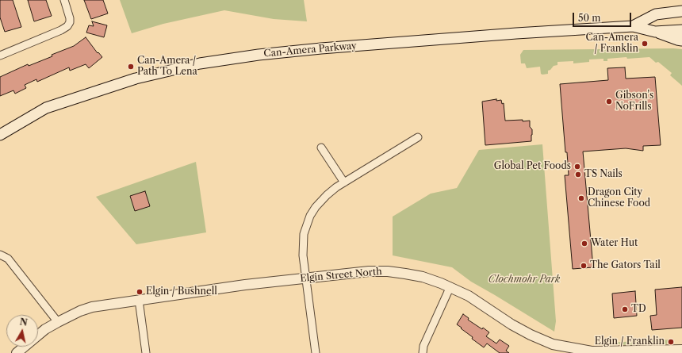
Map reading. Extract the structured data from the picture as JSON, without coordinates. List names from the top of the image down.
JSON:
{
  "streets": {
    "main road": ["Can-Amera Parkway"],
    "street": ["Elgin Street North"]
  },
  "parks": ["Clochmohr Park"],
  "places": [
    "Can-Amera / Franklin",
    "Can-Amera / Path To Lena",
    "Gibson's NoFrills",
    "Global Pet Foods",
    "TS Nails",
    "Dragon City Chinese Food",
    "Water Hut",
    "The Gators Tail",
    "Elgin / Bushnell",
    "TD",
    "Elgin / Franklin"
  ],
  "scale_bar": "50 m",
  "north": "top"
}
